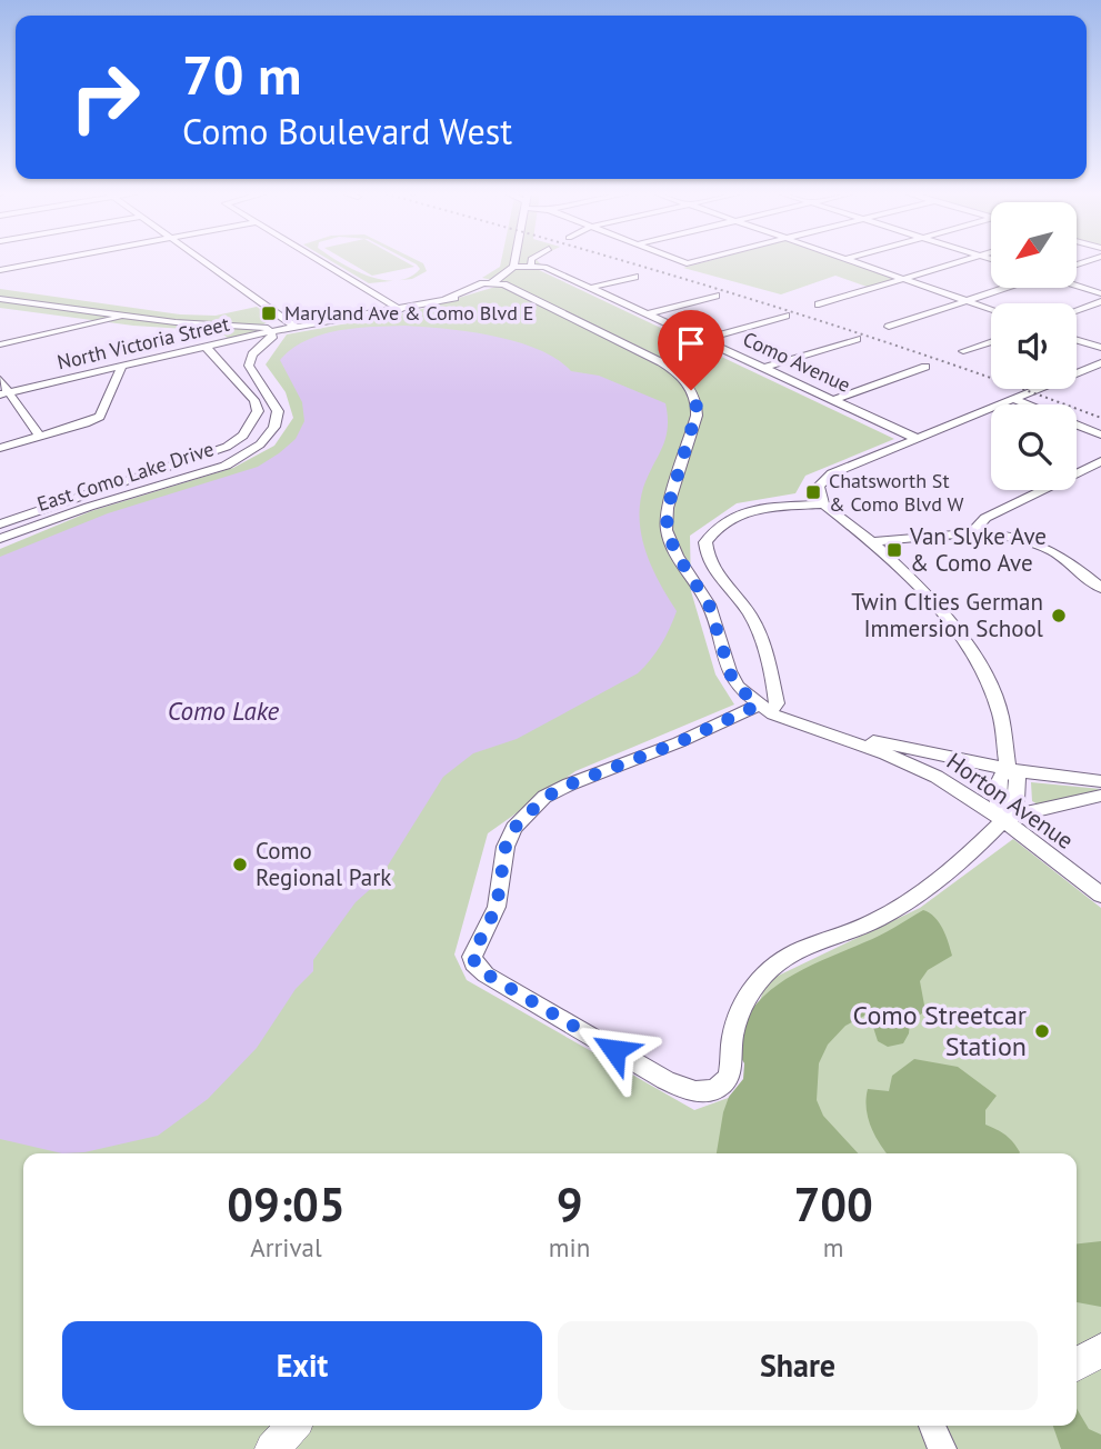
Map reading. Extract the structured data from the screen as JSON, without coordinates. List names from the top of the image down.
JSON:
{
  "streets": {
    "street": [
      "North Victoria Street",
      "Como Avenue",
      "East Como Lake Drive",
      "Horton Avenue"
    ]
  },
  "crossings": [
    ["North Victoria Street", "East Como Lake Drive"]
  ],
  "water": ["Como Lake"],
  "places": {
    "transit": ["Maryland Ave & Como Blvd E", "Chatsworth St & Como Blvd W", "Van Slyke Ave & Como Ave"],
    "other": ["Twin CIties German Immersion School", "Como Regional Park", "Como Streetcar Station"]
  },
  "north": "bottom left",
  "page": {
    "turn": ["70 m", "Como Boulevard West"],
    "eta": [
      "09:05",
      "Arrival",
      "9",
      "min",
      "700",
      "m"
    ],
    "buttons": ["Exit", "Share"]
  }
}
